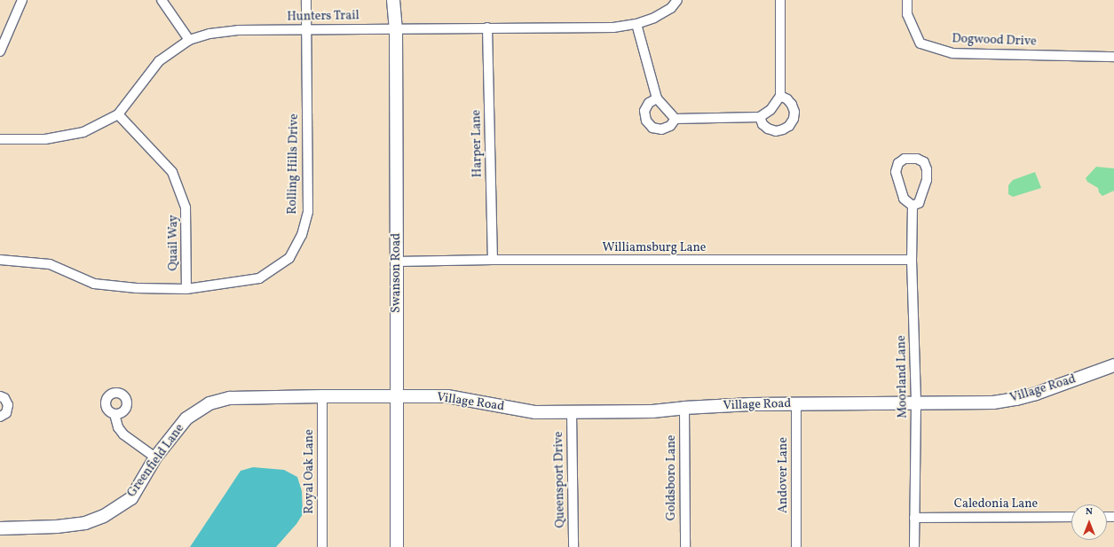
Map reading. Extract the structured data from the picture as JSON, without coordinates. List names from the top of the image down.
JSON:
{
  "streets": {
    "street": [
      "Hunters Trail",
      "Dogwood Drive",
      "Harper Lane",
      "Rolling Hills Drive",
      "Quail Way",
      "Williamsburg Lane",
      "Swanson Road",
      "Moorland Lane",
      "Village Road",
      "Greenfield Lane",
      "Royal Oak Lane",
      "Andover Lane",
      "Goldsboro Lane",
      "Queensport Drive",
      "Caledonia Lane"
    ]
  },
  "crossings": [
    ["Hunters Trail", "Harper Lane"],
    ["Hunters Trail", "Rolling Hills Drive"],
    ["Hunters Trail", "Quail Way"],
    ["Hunters Trail", "Swanson Road"],
    ["Harper Lane", "Williamsburg Lane"],
    ["Rolling Hills Drive", "Quail Way"],
    ["Williamsburg Lane", "Swanson Road"],
    ["Williamsburg Lane", "Moorland Lane"],
    ["Swanson Road", "Village Road"],
    ["Swanson Road", "Greenfield Lane"],
    ["Moorland Lane", "Village Road"],
    ["Moorland Lane", "Caledonia Lane"],
    ["Village Road", "Greenfield Lane"],
    ["Village Road", "Andover Lane"],
    ["Village Road", "Goldsboro Lane"],
    ["Village Road", "Queensport Drive"],
    ["Greenfield Lane", "Royal Oak Lane"]
  ],
  "north": "top"
}
